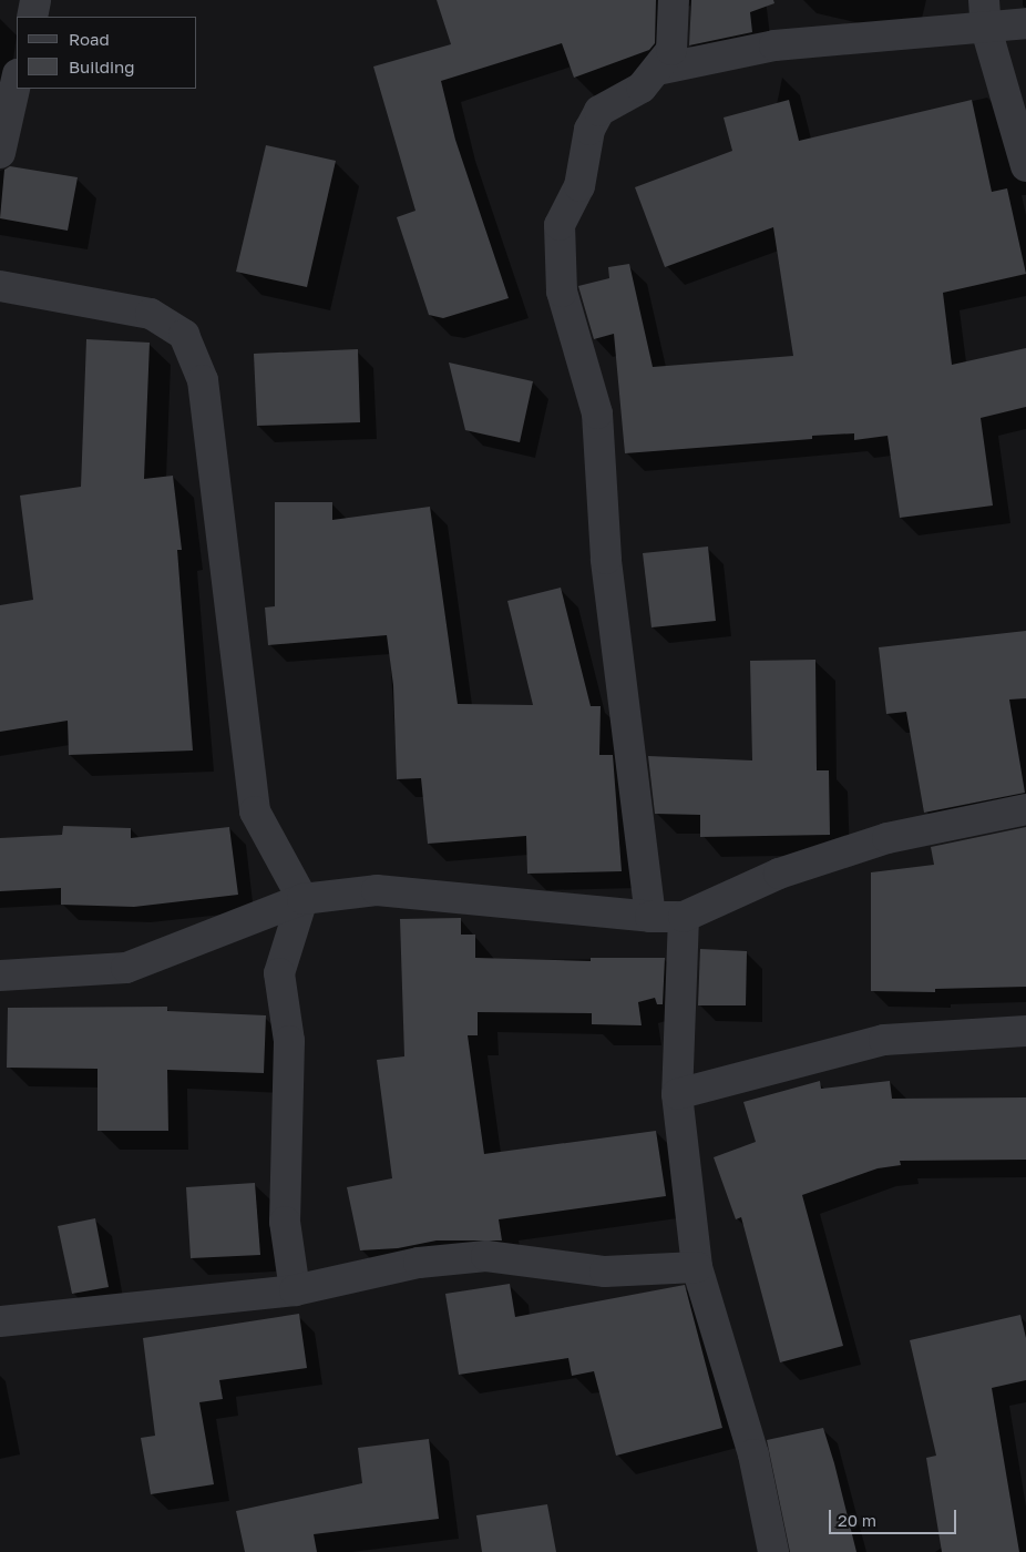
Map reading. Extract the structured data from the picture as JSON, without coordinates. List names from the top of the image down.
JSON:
{
  "legend": ["Road", "Building"],
  "scale_bar": "20 m"
}
